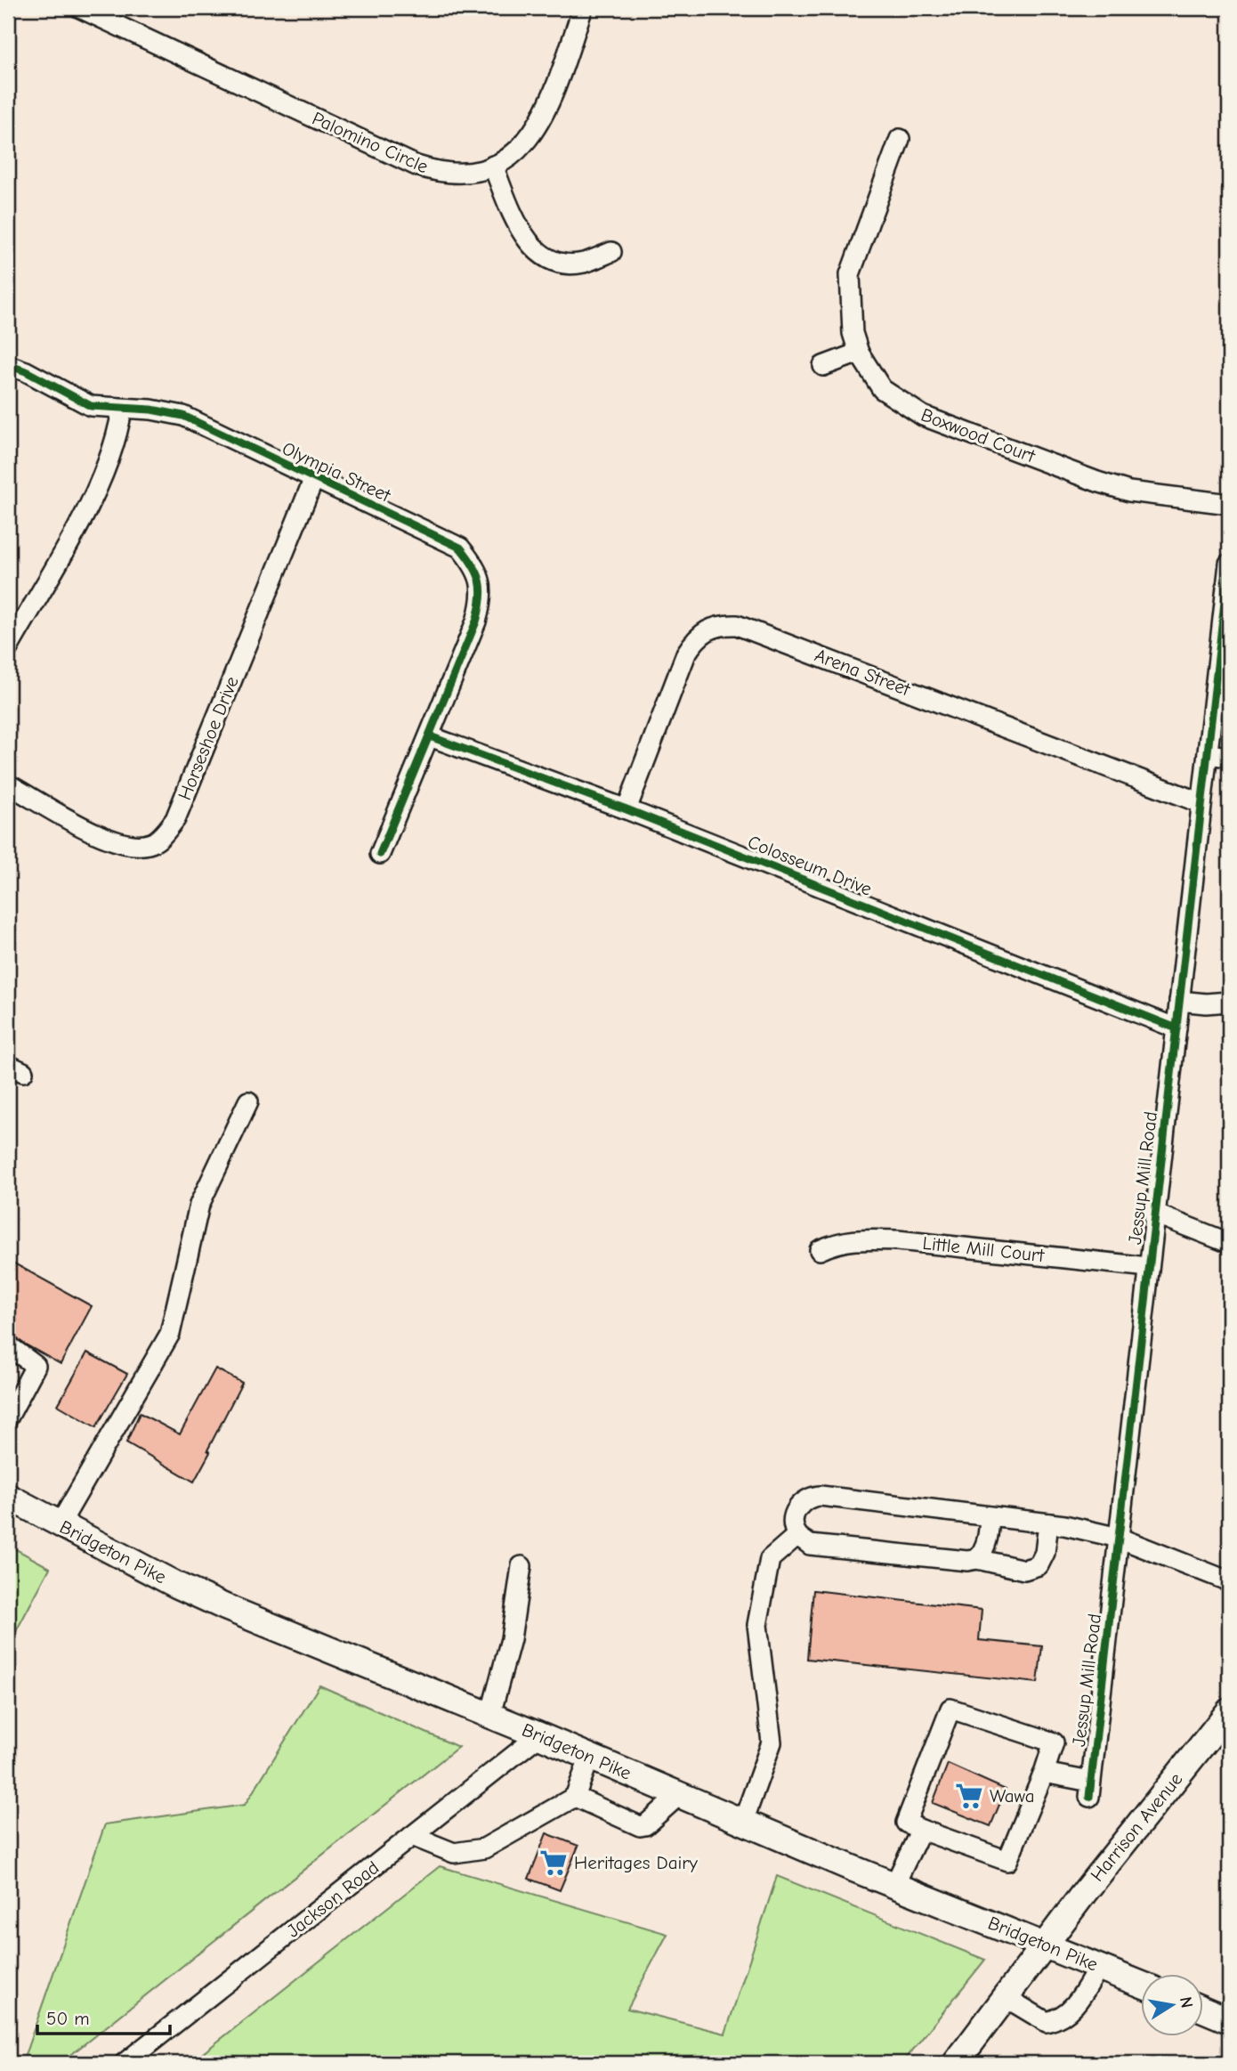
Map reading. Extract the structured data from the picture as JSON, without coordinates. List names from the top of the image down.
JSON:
{
  "streets": {
    "main road": ["Bridgeton Pike", "Harrison Avenue"],
    "street": [
      "Palomino Circle",
      "Boxwood Court",
      "Olympia Street",
      "Arena Street",
      "Horseshoe Drive",
      "Colosseum Drive",
      "Jessup Mill Road",
      "Little Mill Court",
      "Jackson Road"
    ]
  },
  "crossings": [
    ["Olympia Street", "Horseshoe Drive"],
    ["Olympia Street", "Colosseum Drive"],
    ["Arena Street", "Colosseum Drive"],
    ["Arena Street", "Jessup Mill Road"],
    ["Colosseum Drive", "Jessup Mill Road"],
    ["Jessup Mill Road", "Little Mill Court"],
    ["Bridgeton Pike", "Harrison Avenue"],
    ["Bridgeton Pike", "Jackson Road"]
  ],
  "places": {
    "supermarket": ["Wawa", "Heritages Dairy"]
  },
  "scale_bar": "50 m",
  "north": "right"
}
